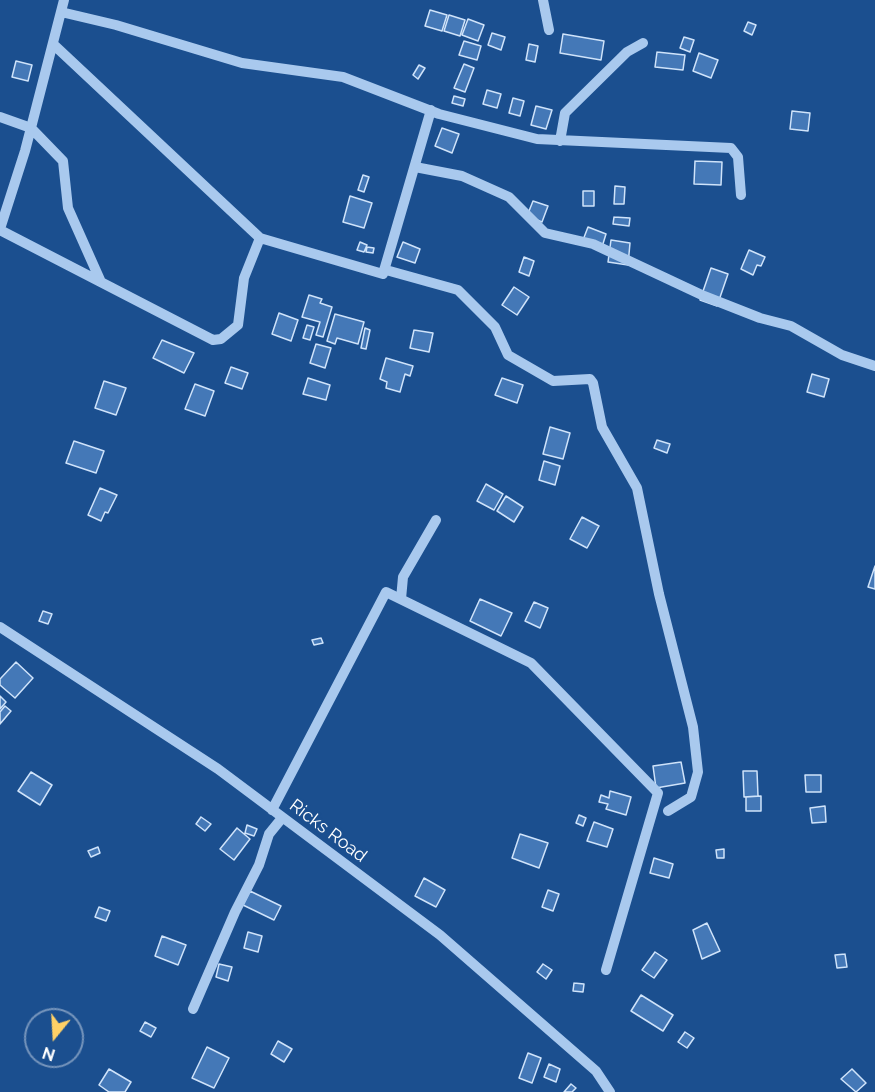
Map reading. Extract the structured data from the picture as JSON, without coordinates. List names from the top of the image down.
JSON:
{
  "streets": {
    "street": ["Ricks Road"]
  },
  "north": "bottom"
}
